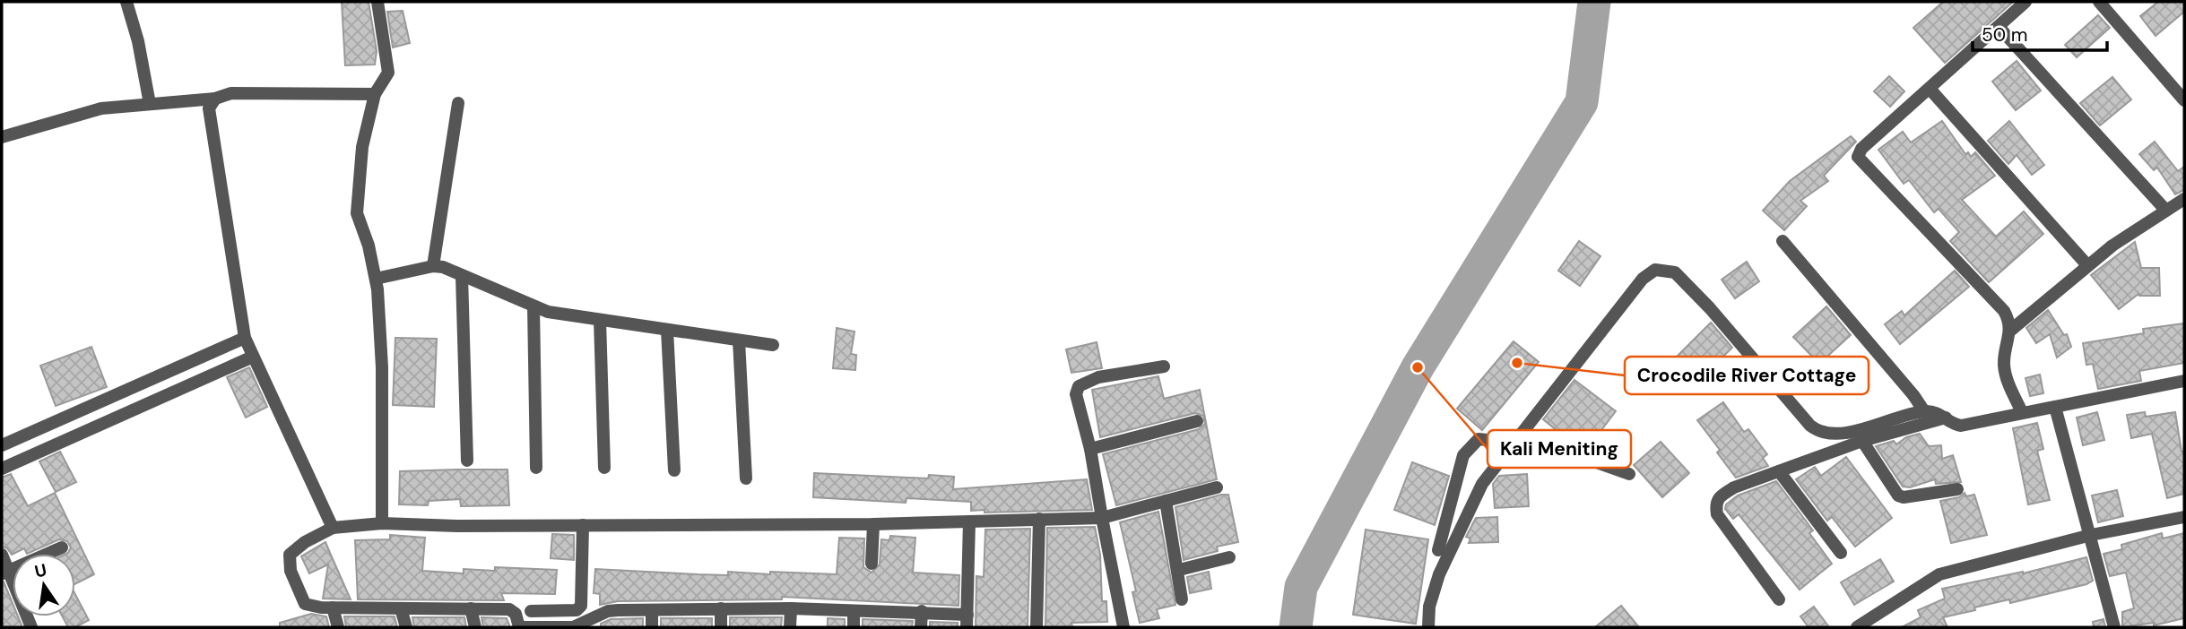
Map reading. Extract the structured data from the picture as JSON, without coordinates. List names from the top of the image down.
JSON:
{
  "places": ["Crocodile River Cottage", "Kali Meniting"],
  "scale_bar": "50 m",
  "north": "top"
}
